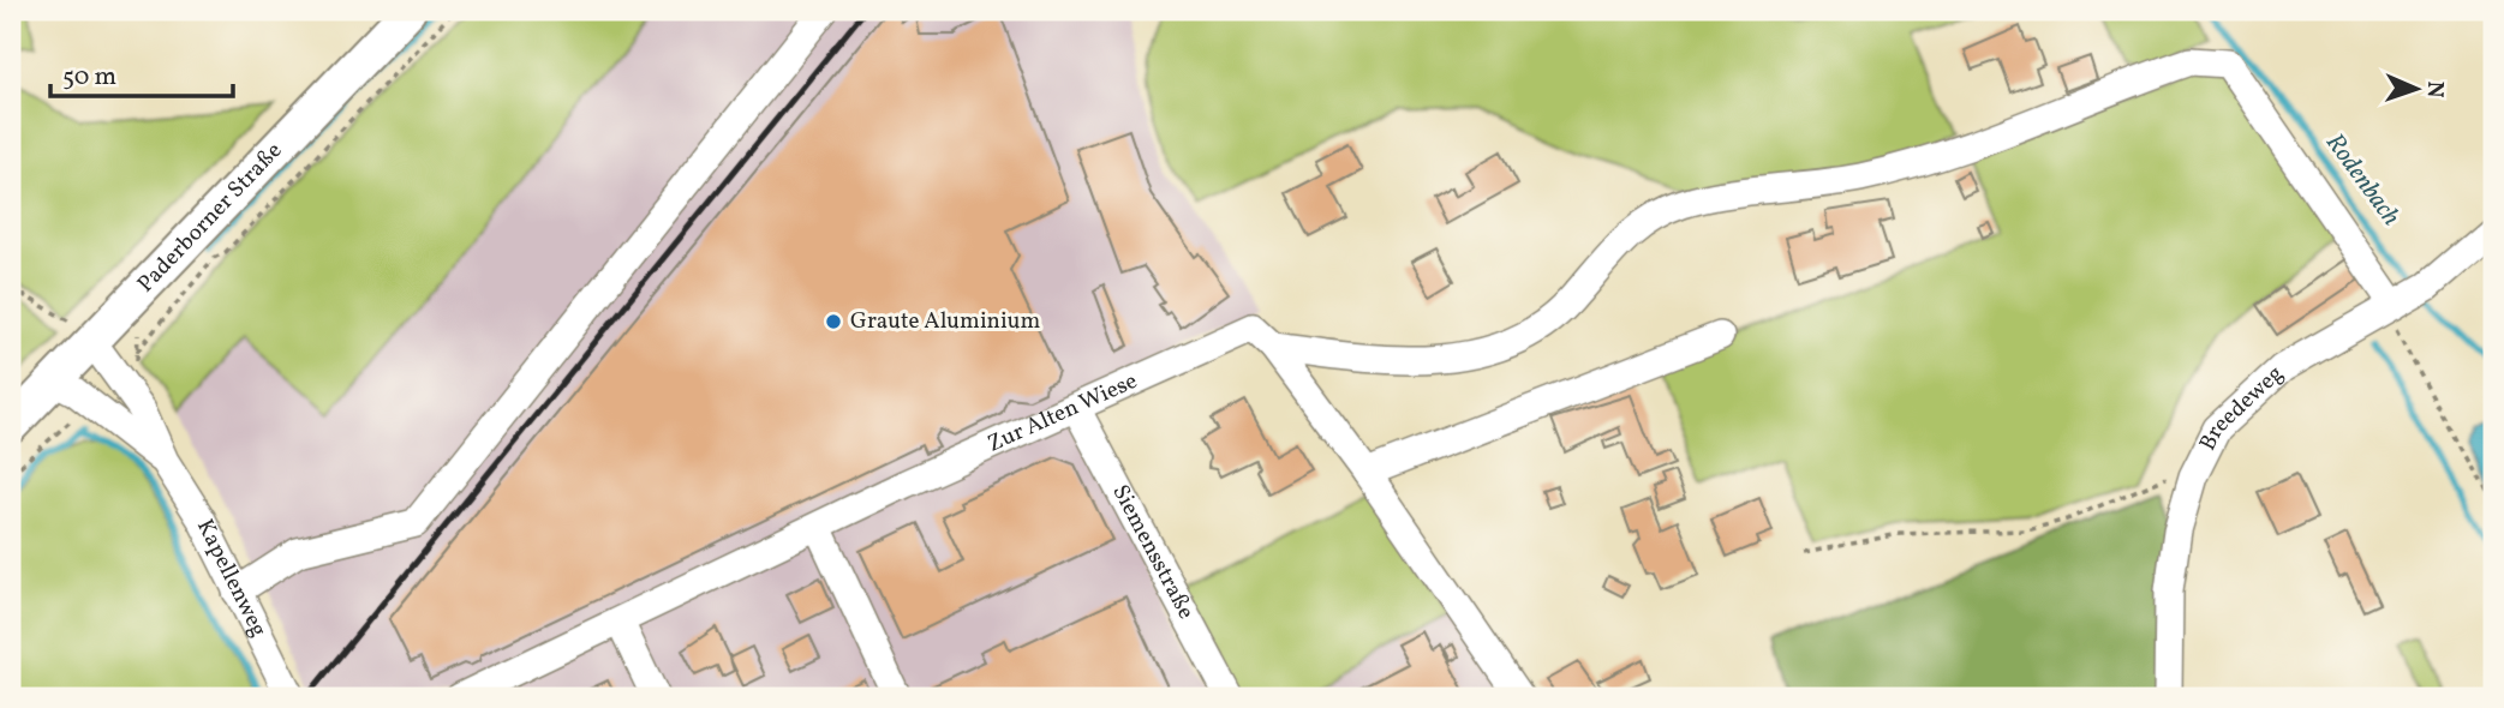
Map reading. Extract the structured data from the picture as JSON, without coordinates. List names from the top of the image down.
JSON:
{
  "streets": {
    "main road": ["Paderborner Straße"],
    "street": [
      "Breedeweg",
      "Zur Alten Wiese",
      "Siemensstraße",
      "Kapellenweg"
    ]
  },
  "crossings": [
    ["Paderborner Straße", "Kapellenweg"],
    ["Zur Alten Wiese", "Siemensstraße"]
  ],
  "water": ["Rodenbach"],
  "places": ["Graute Aluminium"],
  "scale_bar": "50 m",
  "north": "right"
}
